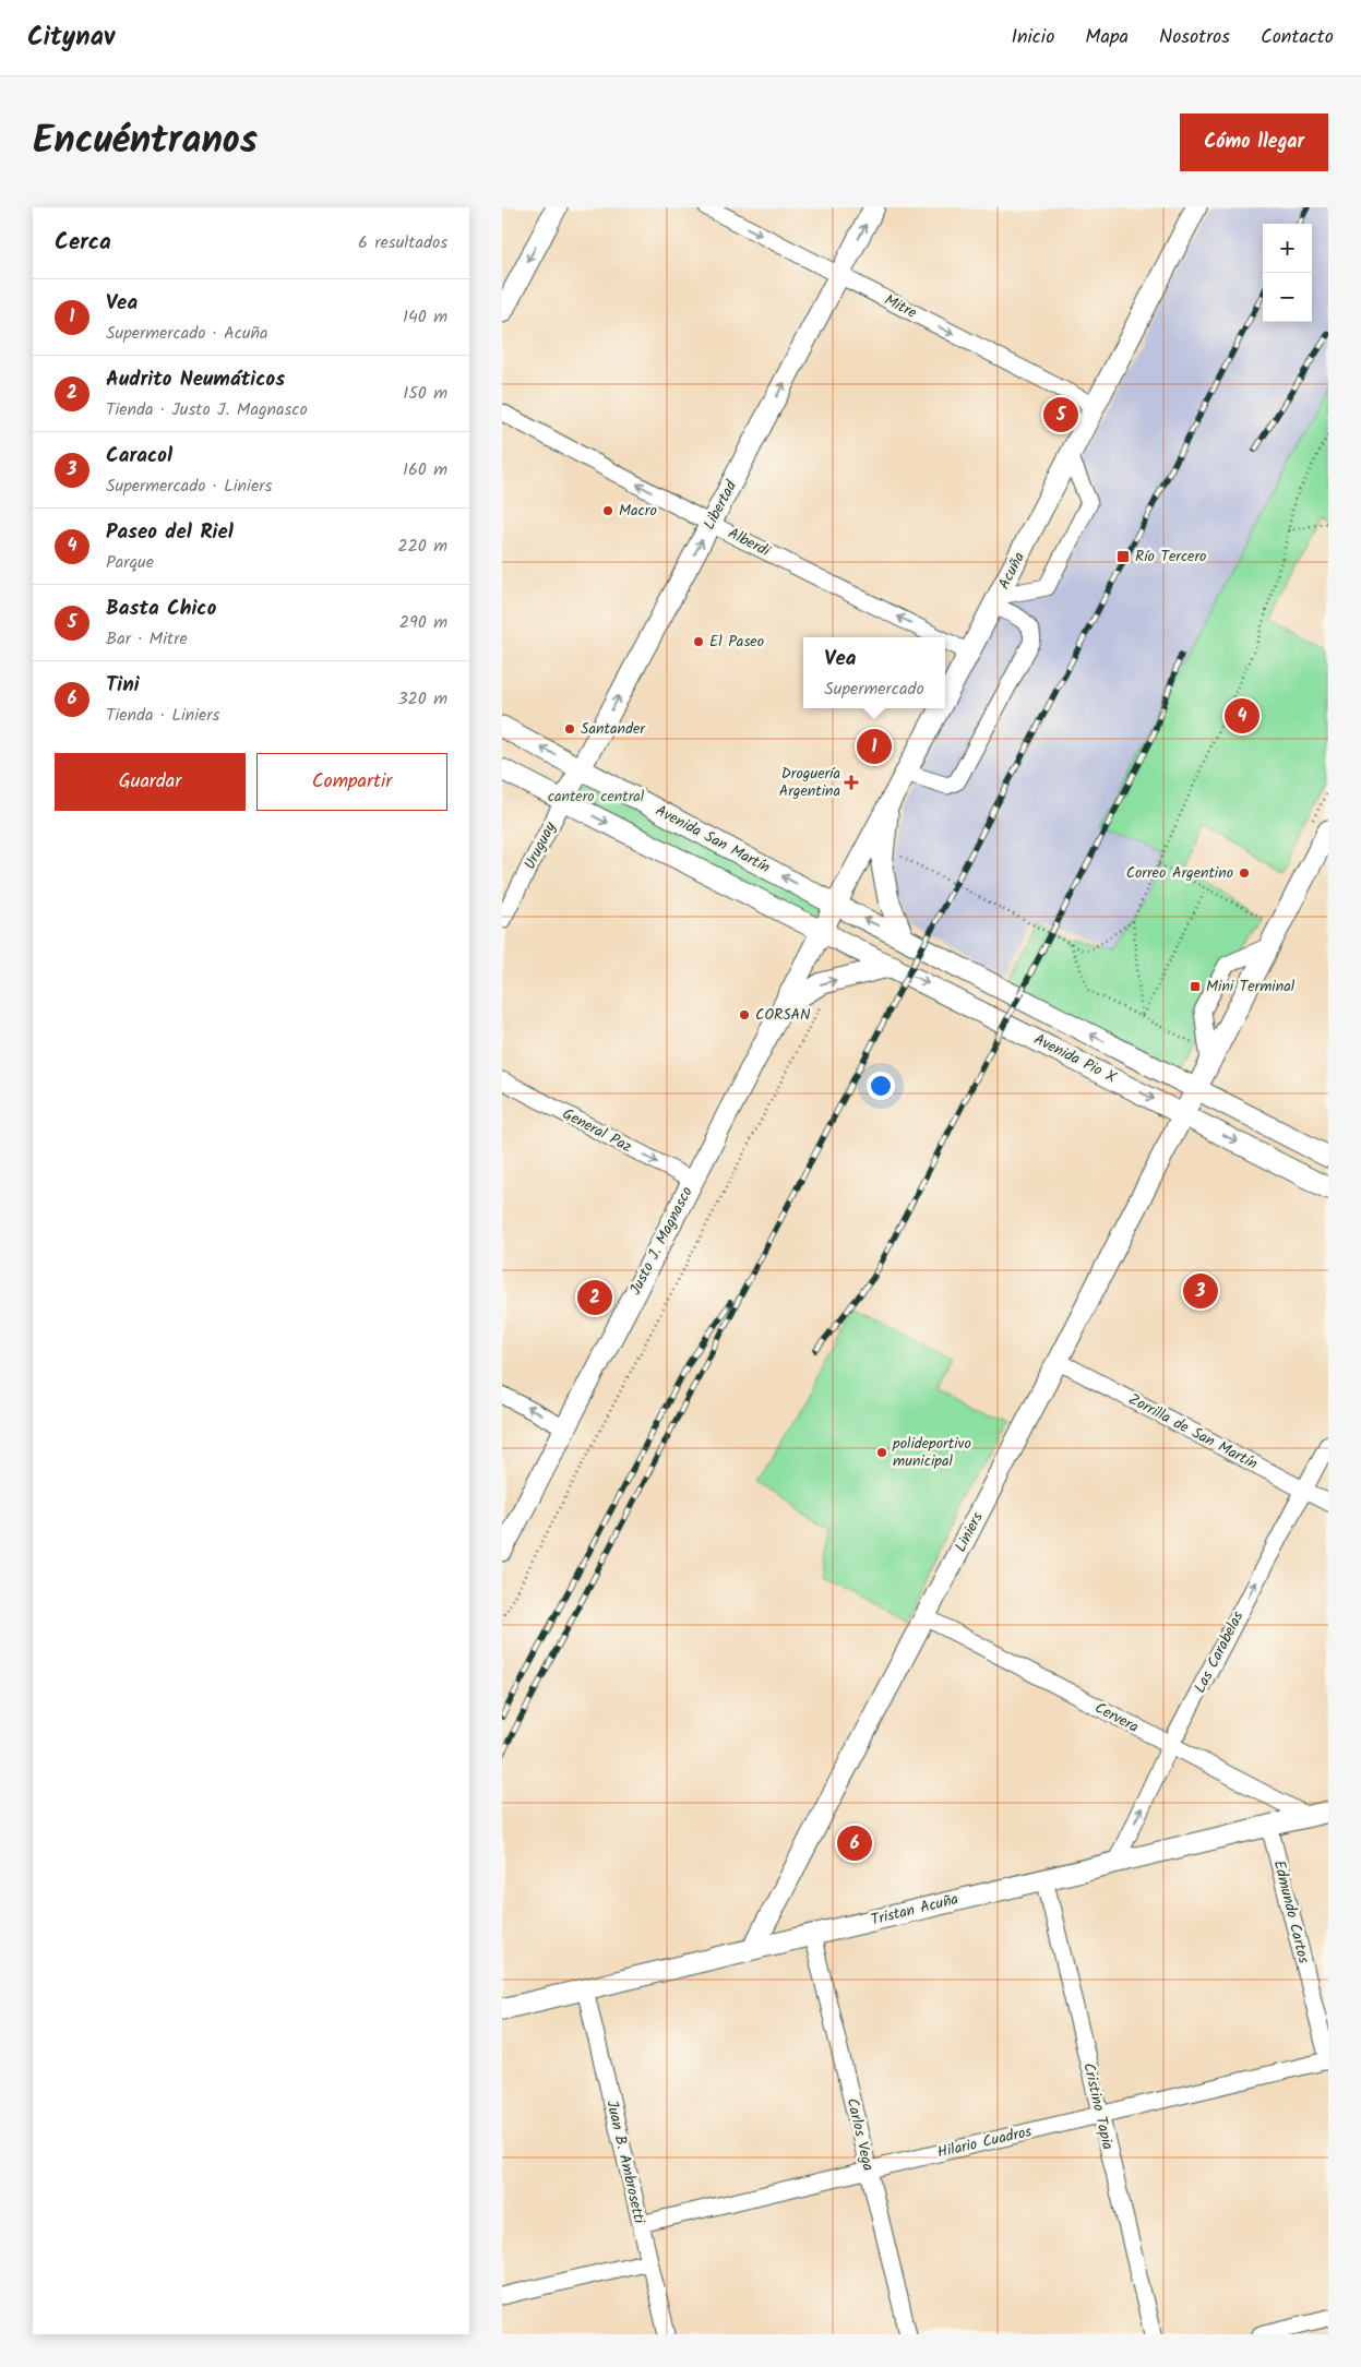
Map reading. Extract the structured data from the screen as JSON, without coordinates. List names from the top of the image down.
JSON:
{
  "streets": {
    "main road": [
      "Libertad",
      "Acuña",
      "Avenida San Martín",
      "Avenida Pio X",
      "Justo J. Magnasco",
      "Liniers",
      "Tristan Acuña"
    ],
    "street": [
      "Mitre",
      "Alberdi",
      "Uruguay",
      "General Paz",
      "Zorrilla de San Martín",
      "Las Carabelas",
      "Cervera",
      "Edmundo Cartos",
      "Cristino Tapia",
      "Carlos Vega",
      "Hilario Cuadros",
      "Juan B. Ambrosetti"
    ]
  },
  "crossings": [
    ["Mitre", "Libertad"],
    ["Mitre", "Acuña"],
    ["Libertad", "Alberdi"],
    ["Libertad", "Avenida San Martín"],
    ["Libertad", "Uruguay"],
    ["Alberdi", "Acuña"],
    ["Acuña", "Avenida San Martín"],
    ["Acuña", "Avenida Pio X"],
    ["Acuña", "Justo J. Magnasco"],
    ["Avenida San Martín", "Uruguay"],
    ["Avenida San Martín", "Avenida Pio X"],
    ["Avenida San Martín", "Justo J. Magnasco"],
    ["Avenida Pio X", "Justo J. Magnasco"],
    ["Avenida Pio X", "Liniers"],
    ["General Paz", "Justo J. Magnasco"],
    ["Zorrilla de San Martín", "Liniers"],
    ["Zorrilla de San Martín", "Las Carabelas"],
    ["Liniers", "Cervera"],
    ["Liniers", "Tristan Acuña"],
    ["Las Carabelas", "Cervera"],
    ["Las Carabelas", "Tristan Acuña"],
    ["Cervera", "Tristan Acuña"],
    ["Tristan Acuña", "Edmundo Cartos"],
    ["Tristan Acuña", "Cristino Tapia"],
    ["Tristan Acuña", "Carlos Vega"],
    ["Tristan Acuña", "Juan B. Ambrosetti"],
    ["Edmundo Cartos", "Hilario Cuadros"],
    ["Cristino Tapia", "Hilario Cuadros"],
    ["Carlos Vega", "Hilario Cuadros"],
    ["Hilario Cuadros", "Juan B. Ambrosetti"]
  ],
  "one_way": [
    "Mitre",
    "Libertad",
    "Alberdi",
    "General Paz",
    "Las Carabelas"
  ],
  "parks": ["cantero central"],
  "places": {
    "other": [
      "Macro",
      "El Paseo",
      "Santander",
      "Correo Argentino",
      "CORSAN",
      "polideportivo municipal"
    ],
    "transit": ["Río Tercero", "Mini Terminal"],
    "health": ["Droguería Argentina"]
  },
  "page": {
    "header": "Citynav",
    "nav": [
      "Inicio",
      "Mapa",
      "Nosotros",
      "Contacto"
    ],
    "title": "Encuéntranos",
    "buttons": [
      "Cómo llegar",
      ["Guardar", "Compartir"]
    ],
    "heading": ["Cerca", "6 resultados"],
    "map_buttons": ["+", "−"],
    "list": [
      {
        "mark": "1",
        "name": "Vea",
        "note": "Supermercado · Acuña",
        "value": "140 m"
      },
      {
        "mark": "2",
        "name": "Audrito Neumáticos",
        "note": "Tienda · Justo J. Magnasco",
        "value": "150 m"
      },
      {
        "mark": "3",
        "name": "Caracol",
        "note": "Supermercado · Liniers",
        "value": "160 m"
      },
      {
        "mark": "4",
        "name": "Paseo del Riel",
        "note": "Parque",
        "value": "220 m"
      },
      {
        "mark": "5",
        "name": "Basta Chico",
        "note": "Bar · Mitre",
        "value": "290 m"
      },
      {
        "mark": "6",
        "name": "Tini",
        "note": "Tienda · Liniers",
        "value": "320 m"
      }
    ],
    "pins": [
      "5",
      "4",
      "1",
      "3",
      "2",
      "6"
    ],
    "popup": ["Vea", "Supermercado"]
  }
}
